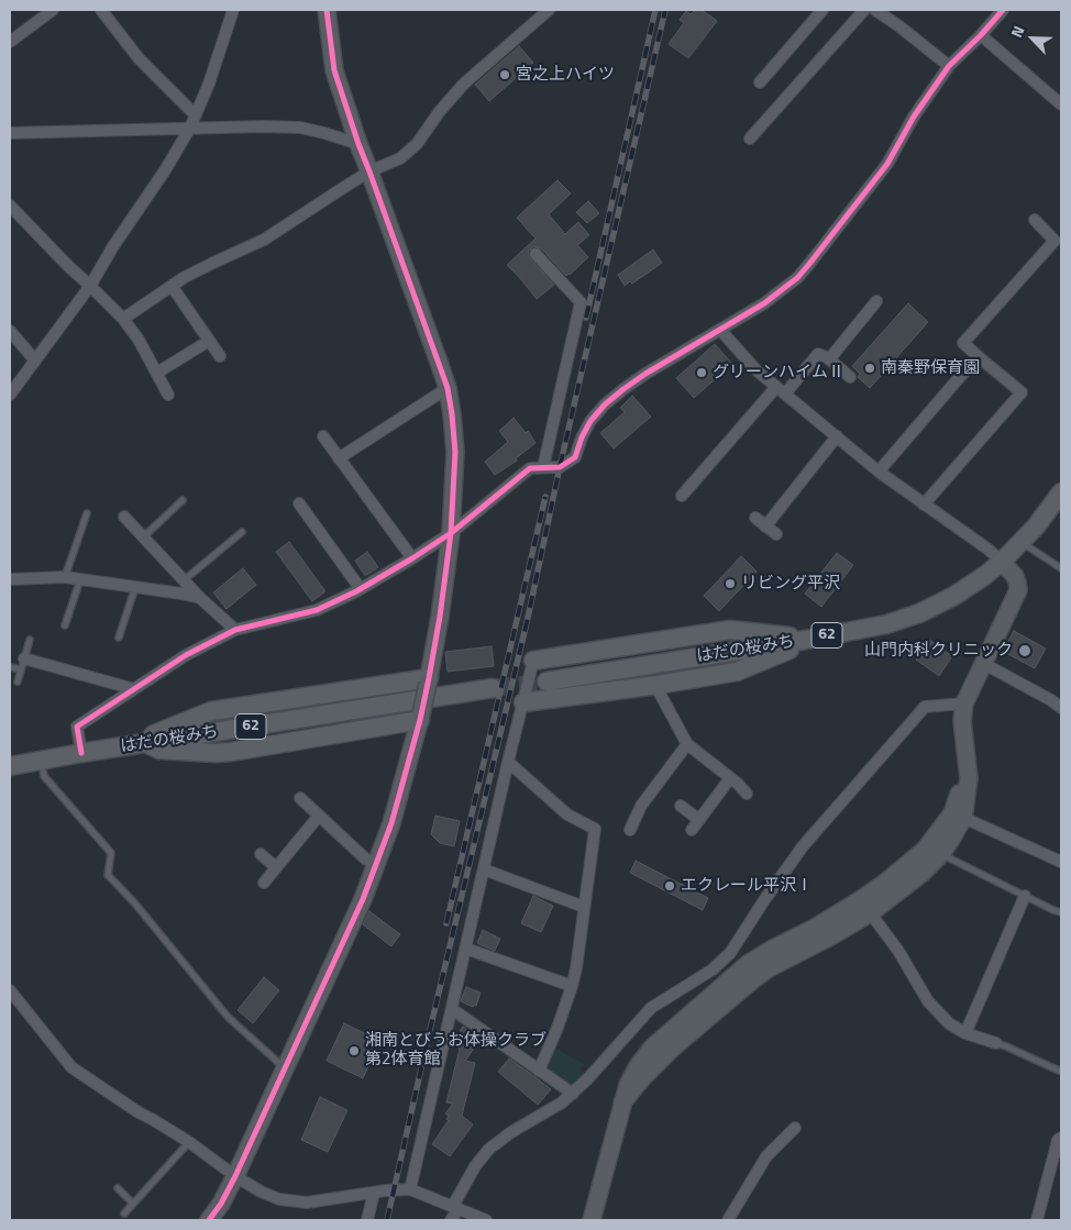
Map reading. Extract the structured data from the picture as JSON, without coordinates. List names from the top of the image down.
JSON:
{
  "streets": {
    "main road": ["62", "はだの桜みち"]
  },
  "places": [
    "宮之上ハイツ",
    "南秦野保育園",
    "グリーンハイムⅡ",
    "リビング平沢",
    "山門内科クリニック",
    "エクレール平沢Ⅰ",
    "湘南とびうお体操クラブ 第2体育館"
  ],
  "north": "top left"
}
